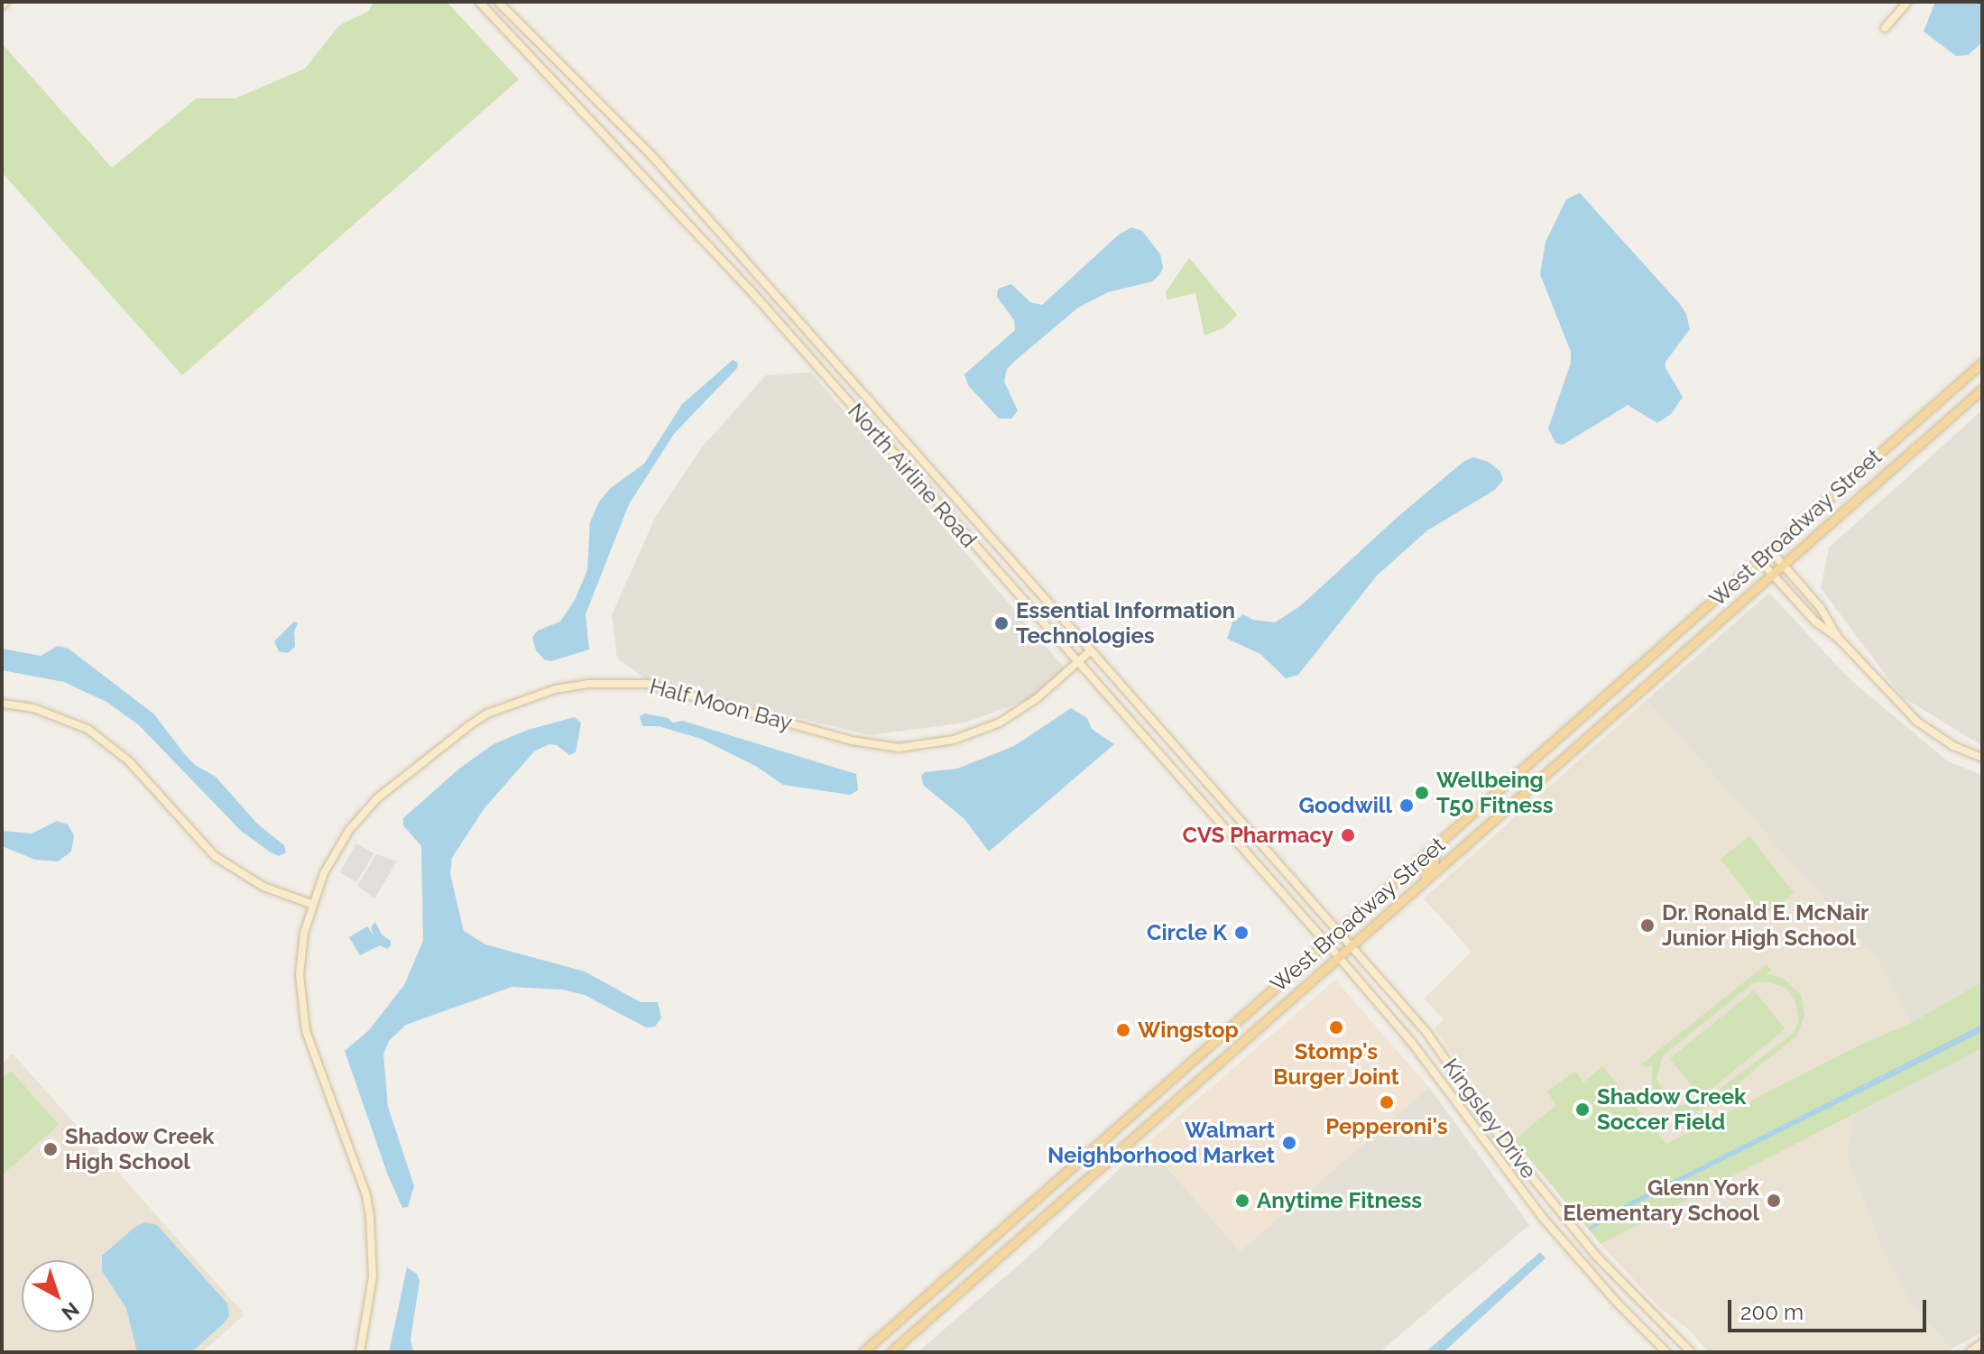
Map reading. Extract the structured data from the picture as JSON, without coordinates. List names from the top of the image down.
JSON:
{
  "streets": {
    "main road": [
      "North Airline Road",
      "West Broadway Street",
      "Half Moon Bay",
      "Kingsley Drive"
    ]
  },
  "crossings": [
    ["North Airline Road", "West Broadway Street"],
    ["North Airline Road", "Half Moon Bay"],
    ["North Airline Road", "Kingsley Drive"],
    ["West Broadway Street", "Kingsley Drive"]
  ],
  "places": [
    "Essential Information Technologies",
    "Wellbeing T50 Fitness",
    "Goodwill",
    "CVS Pharmacy",
    "Dr. Ronald E. McNair Junior High School",
    "Circle K",
    "Stomp's Burger Joint",
    "Wingstop",
    "Pepperoni's",
    "Shadow Creek Soccer Field",
    "Walmart Neighborhood Market",
    "Shadow Creek High School",
    "Anytime Fitness",
    "Glenn York Elementary School"
  ],
  "scale_bar": "200 m",
  "north": "bottom right"
}
